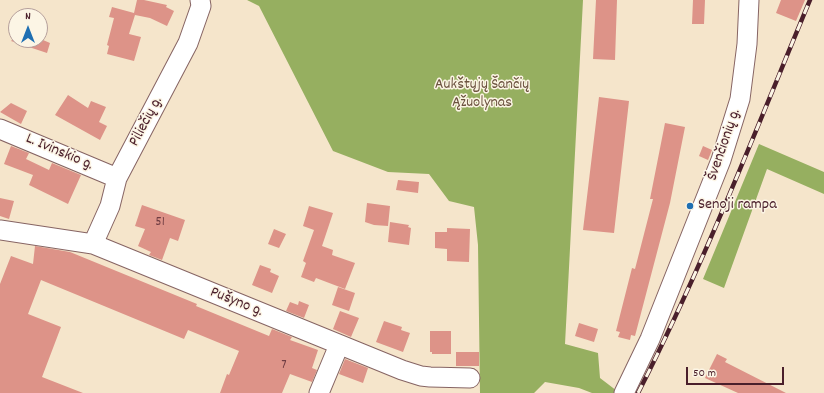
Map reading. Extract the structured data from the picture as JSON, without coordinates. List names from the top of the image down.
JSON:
{
  "streets": {
    "street": [
      "Piliečių g.",
      "Švenčionių g.",
      "L. Ivinskio g.",
      "Pušyno g."
    ]
  },
  "crossings": [
    ["Piliečių g.", "L. Ivinskio g."],
    ["Piliečių g.", "Pušyno g."]
  ],
  "parks": ["Aukštųjų Šančių Ąžuolynas"],
  "places": ["Senoji rampa"],
  "house_numbers": ["51", "7"],
  "scale_bar": "50 m",
  "north": "top"
}
